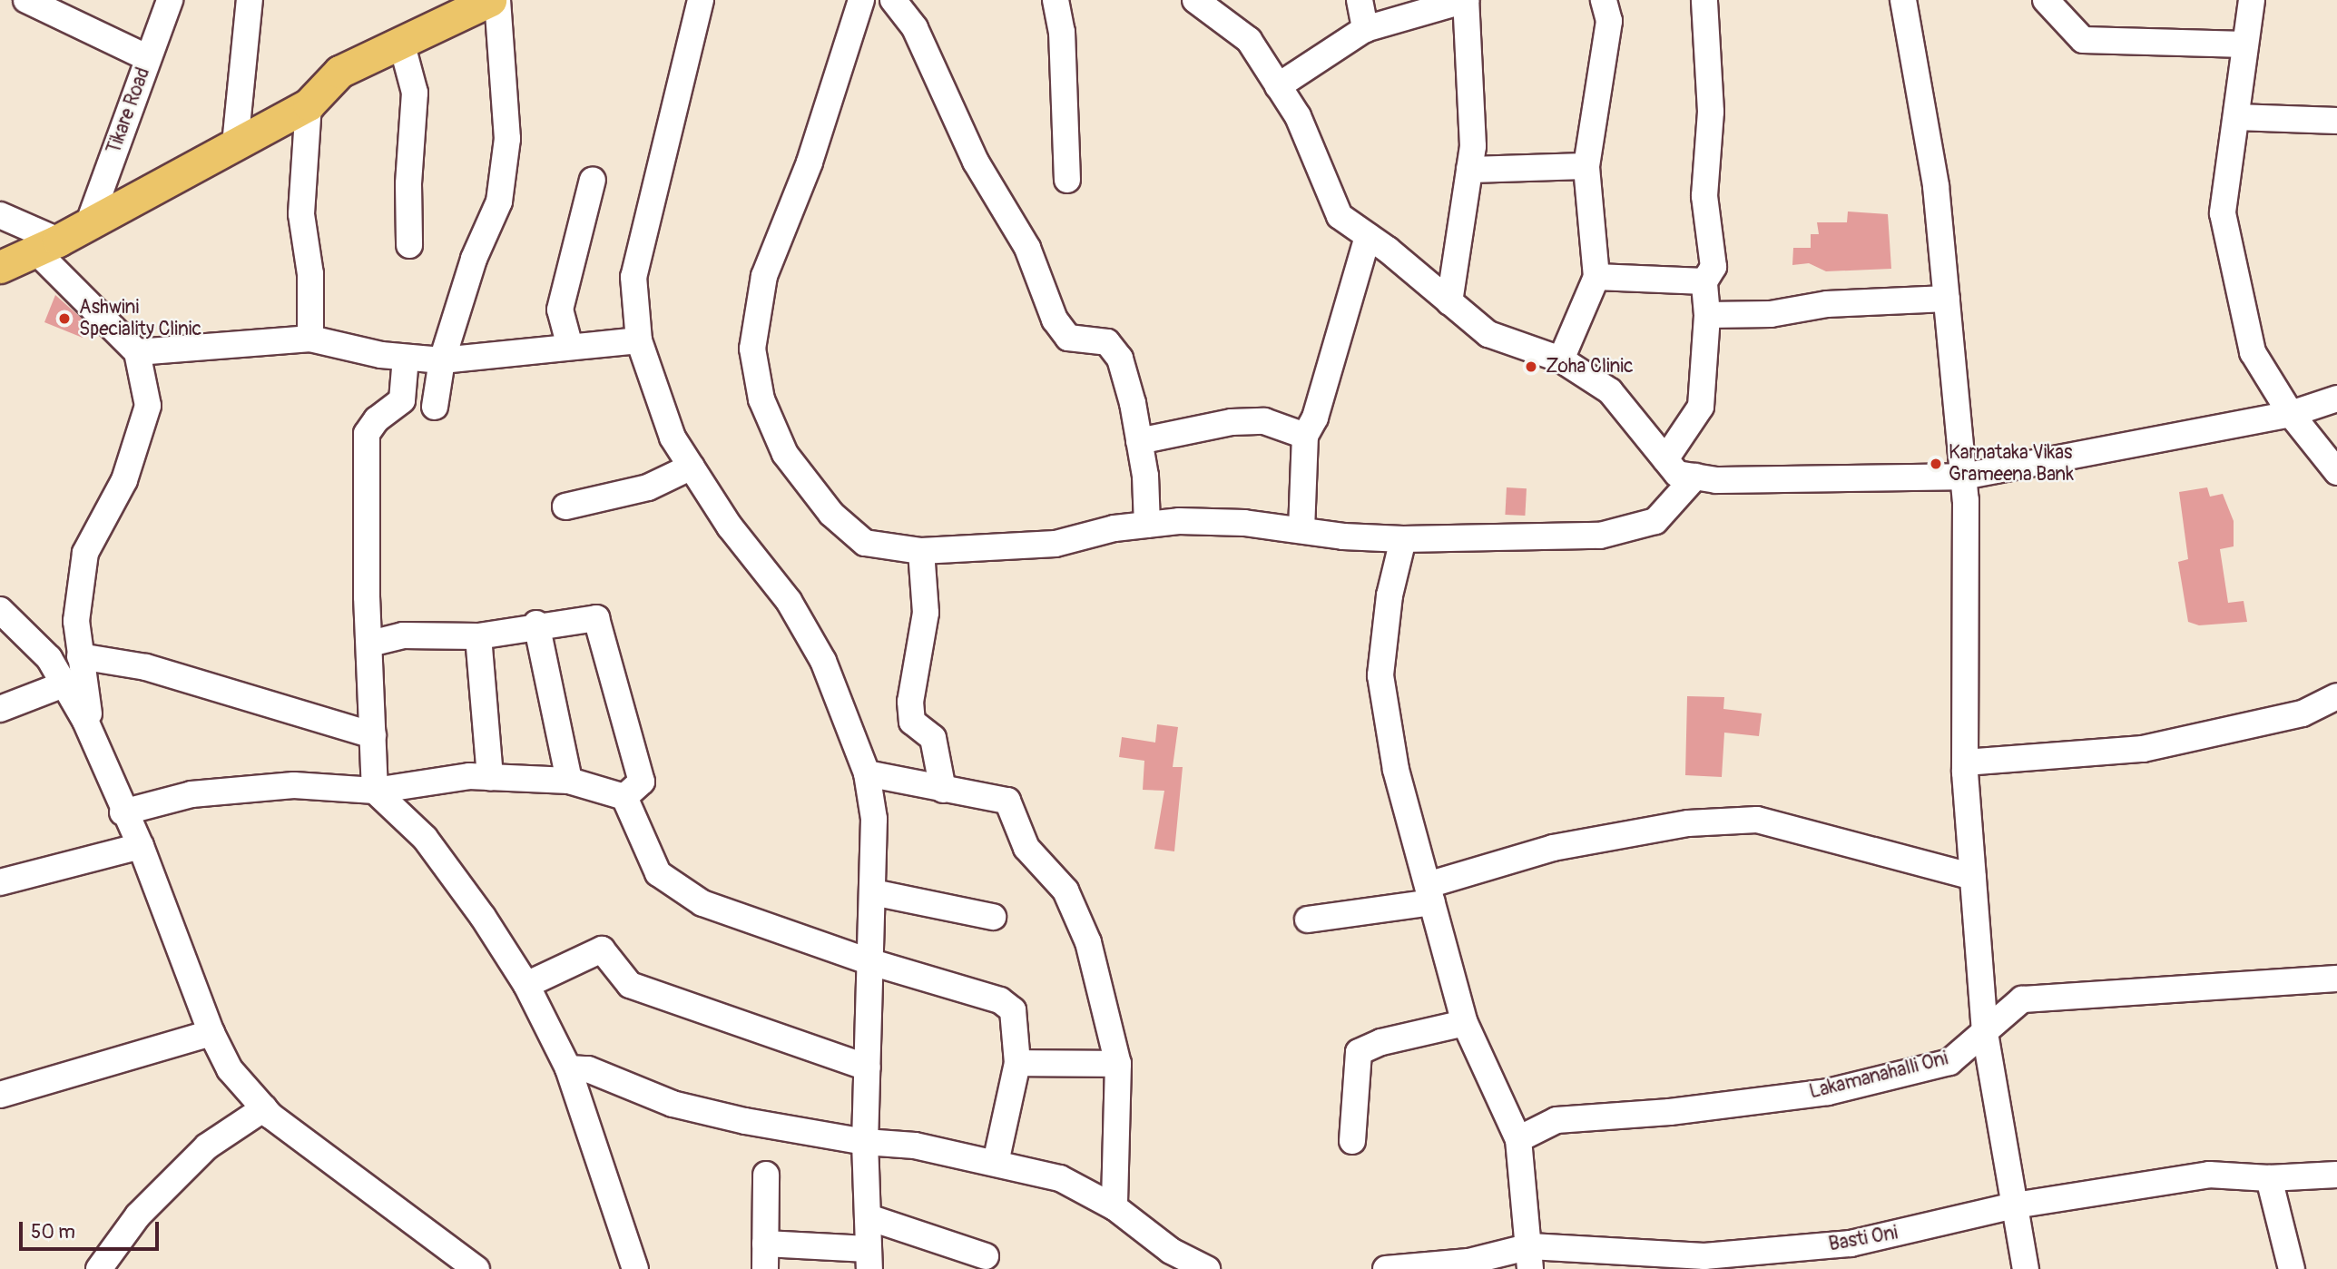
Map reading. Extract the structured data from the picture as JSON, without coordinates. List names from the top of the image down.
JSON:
{
  "streets": {
    "street": ["Tikare Road", "Lakamanahalli Oni", "Basti Oni"]
  },
  "places": ["Ashwini Speciality Clinic", "Zoha Clinic", "Karnataka Vikas Grameena Bank"],
  "scale_bar": "50 m"
}
